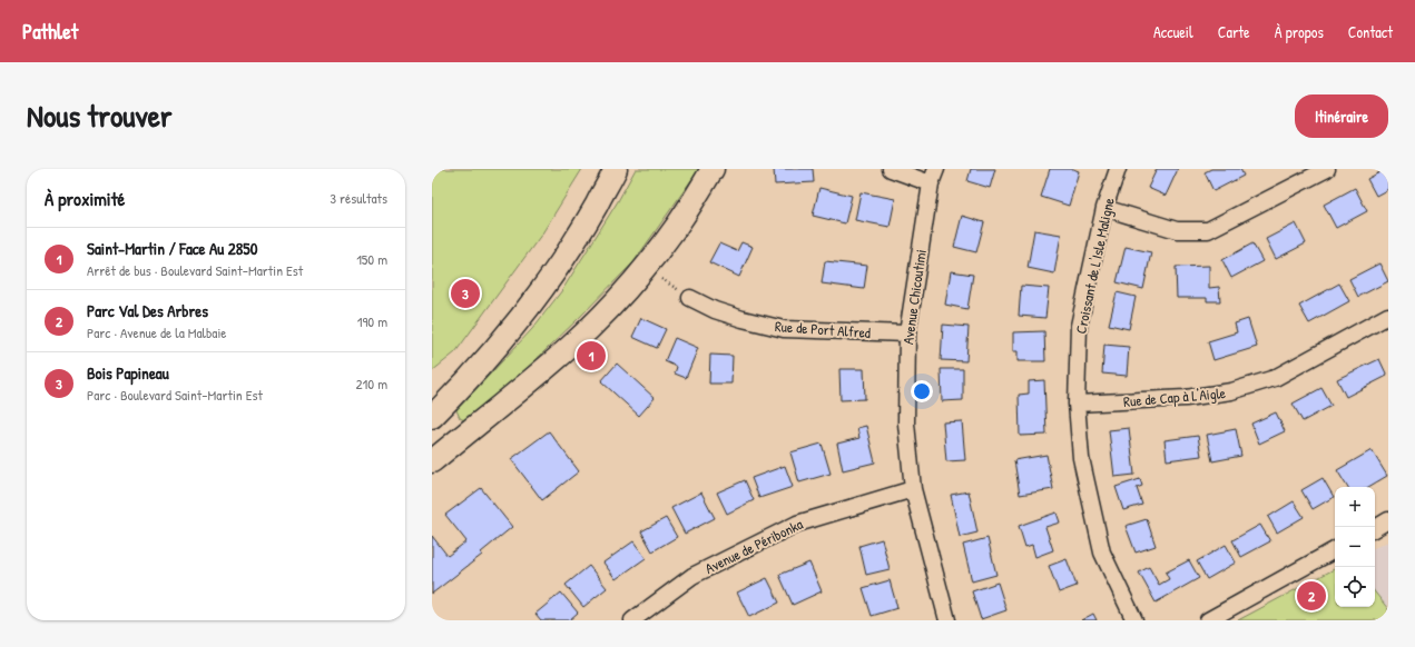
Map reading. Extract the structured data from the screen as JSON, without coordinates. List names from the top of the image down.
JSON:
{
  "streets": {
    "street": [
      "Croissant de L'Isle Maligne",
      "Avenue Chicoutimi",
      "Rue de Port Alfred",
      "Rue de Cap à L'Aigle",
      "Avenue de Péribonka"
    ]
  },
  "crossings": [
    ["Croissant de L'Isle Maligne", "Rue de Cap à L'Aigle"],
    ["Avenue Chicoutimi", "Rue de Port Alfred"],
    ["Avenue Chicoutimi", "Avenue de Péribonka"]
  ],
  "page": {
    "header": "Pathlet",
    "nav": [
      "Accueil",
      "Carte",
      "À propos",
      "Contact"
    ],
    "title": "Nous trouver",
    "buttons": "Itinéraire",
    "heading": ["À proximité", "3 résultats"],
    "list": [
      {
        "mark": "1",
        "name": "Saint-Martin / Face Au 2850",
        "note": "Arrêt de bus · Boulevard Saint-Martin Est",
        "value": "150 m"
      },
      {
        "mark": "2",
        "name": "Parc Val Des Arbres",
        "note": "Parc · Avenue de la Malbaie",
        "value": "190 m"
      },
      {
        "mark": "3",
        "name": "Bois Papineau",
        "note": "Parc · Boulevard Saint-Martin Est",
        "value": "210 m"
      }
    ],
    "pins": ["3", "1", "2"],
    "map_buttons": ["+", "−"]
  }
}
